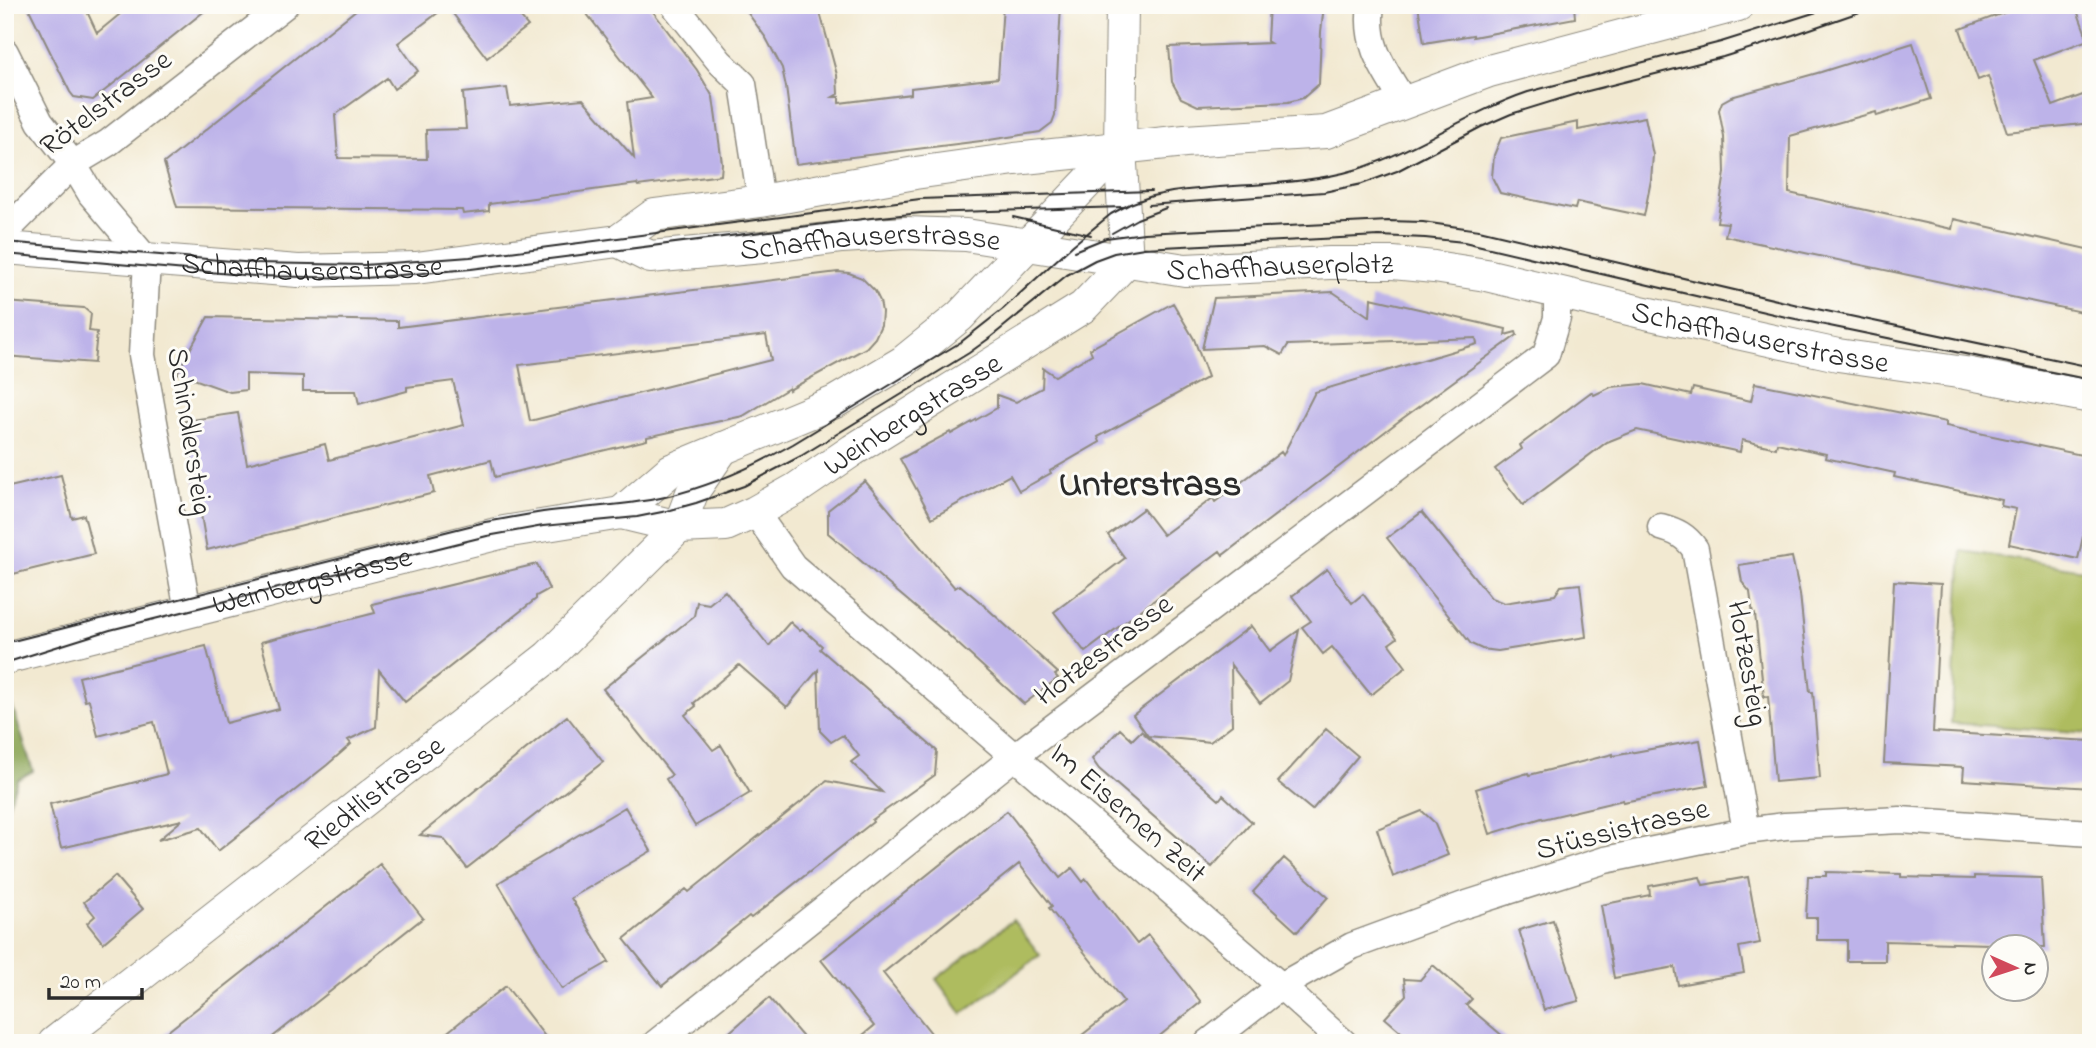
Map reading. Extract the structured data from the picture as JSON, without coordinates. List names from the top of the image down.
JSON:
{
  "streets": {
    "street": [
      "Rötelstrasse",
      "Schaffhauserstrasse",
      "Schaffhauserplatz",
      "Weinbergstrasse",
      "Schindlersteig",
      "Hotzestrasse",
      "Hotzesteig",
      "Riedtlistrasse",
      "Im Eisernen Zeit",
      "Stüssistrasse"
    ]
  },
  "crossings": [
    ["Schaffhauserstrasse", "Schaffhauserplatz"],
    ["Schaffhauserstrasse", "Weinbergstrasse"],
    ["Schaffhauserstrasse", "Schindlersteig"],
    ["Schaffhauserstrasse", "Hotzestrasse"],
    ["Schaffhauserplatz", "Weinbergstrasse"],
    ["Weinbergstrasse", "Schindlersteig"],
    ["Weinbergstrasse", "Riedtlistrasse"],
    ["Weinbergstrasse", "Im Eisernen Zeit"],
    ["Hotzestrasse", "Im Eisernen Zeit"],
    ["Hotzesteig", "Stüssistrasse"],
    ["Im Eisernen Zeit", "Stüssistrasse"]
  ],
  "districts": ["Unterstrass"],
  "scale_bar": "20 m",
  "north": "right"
}
